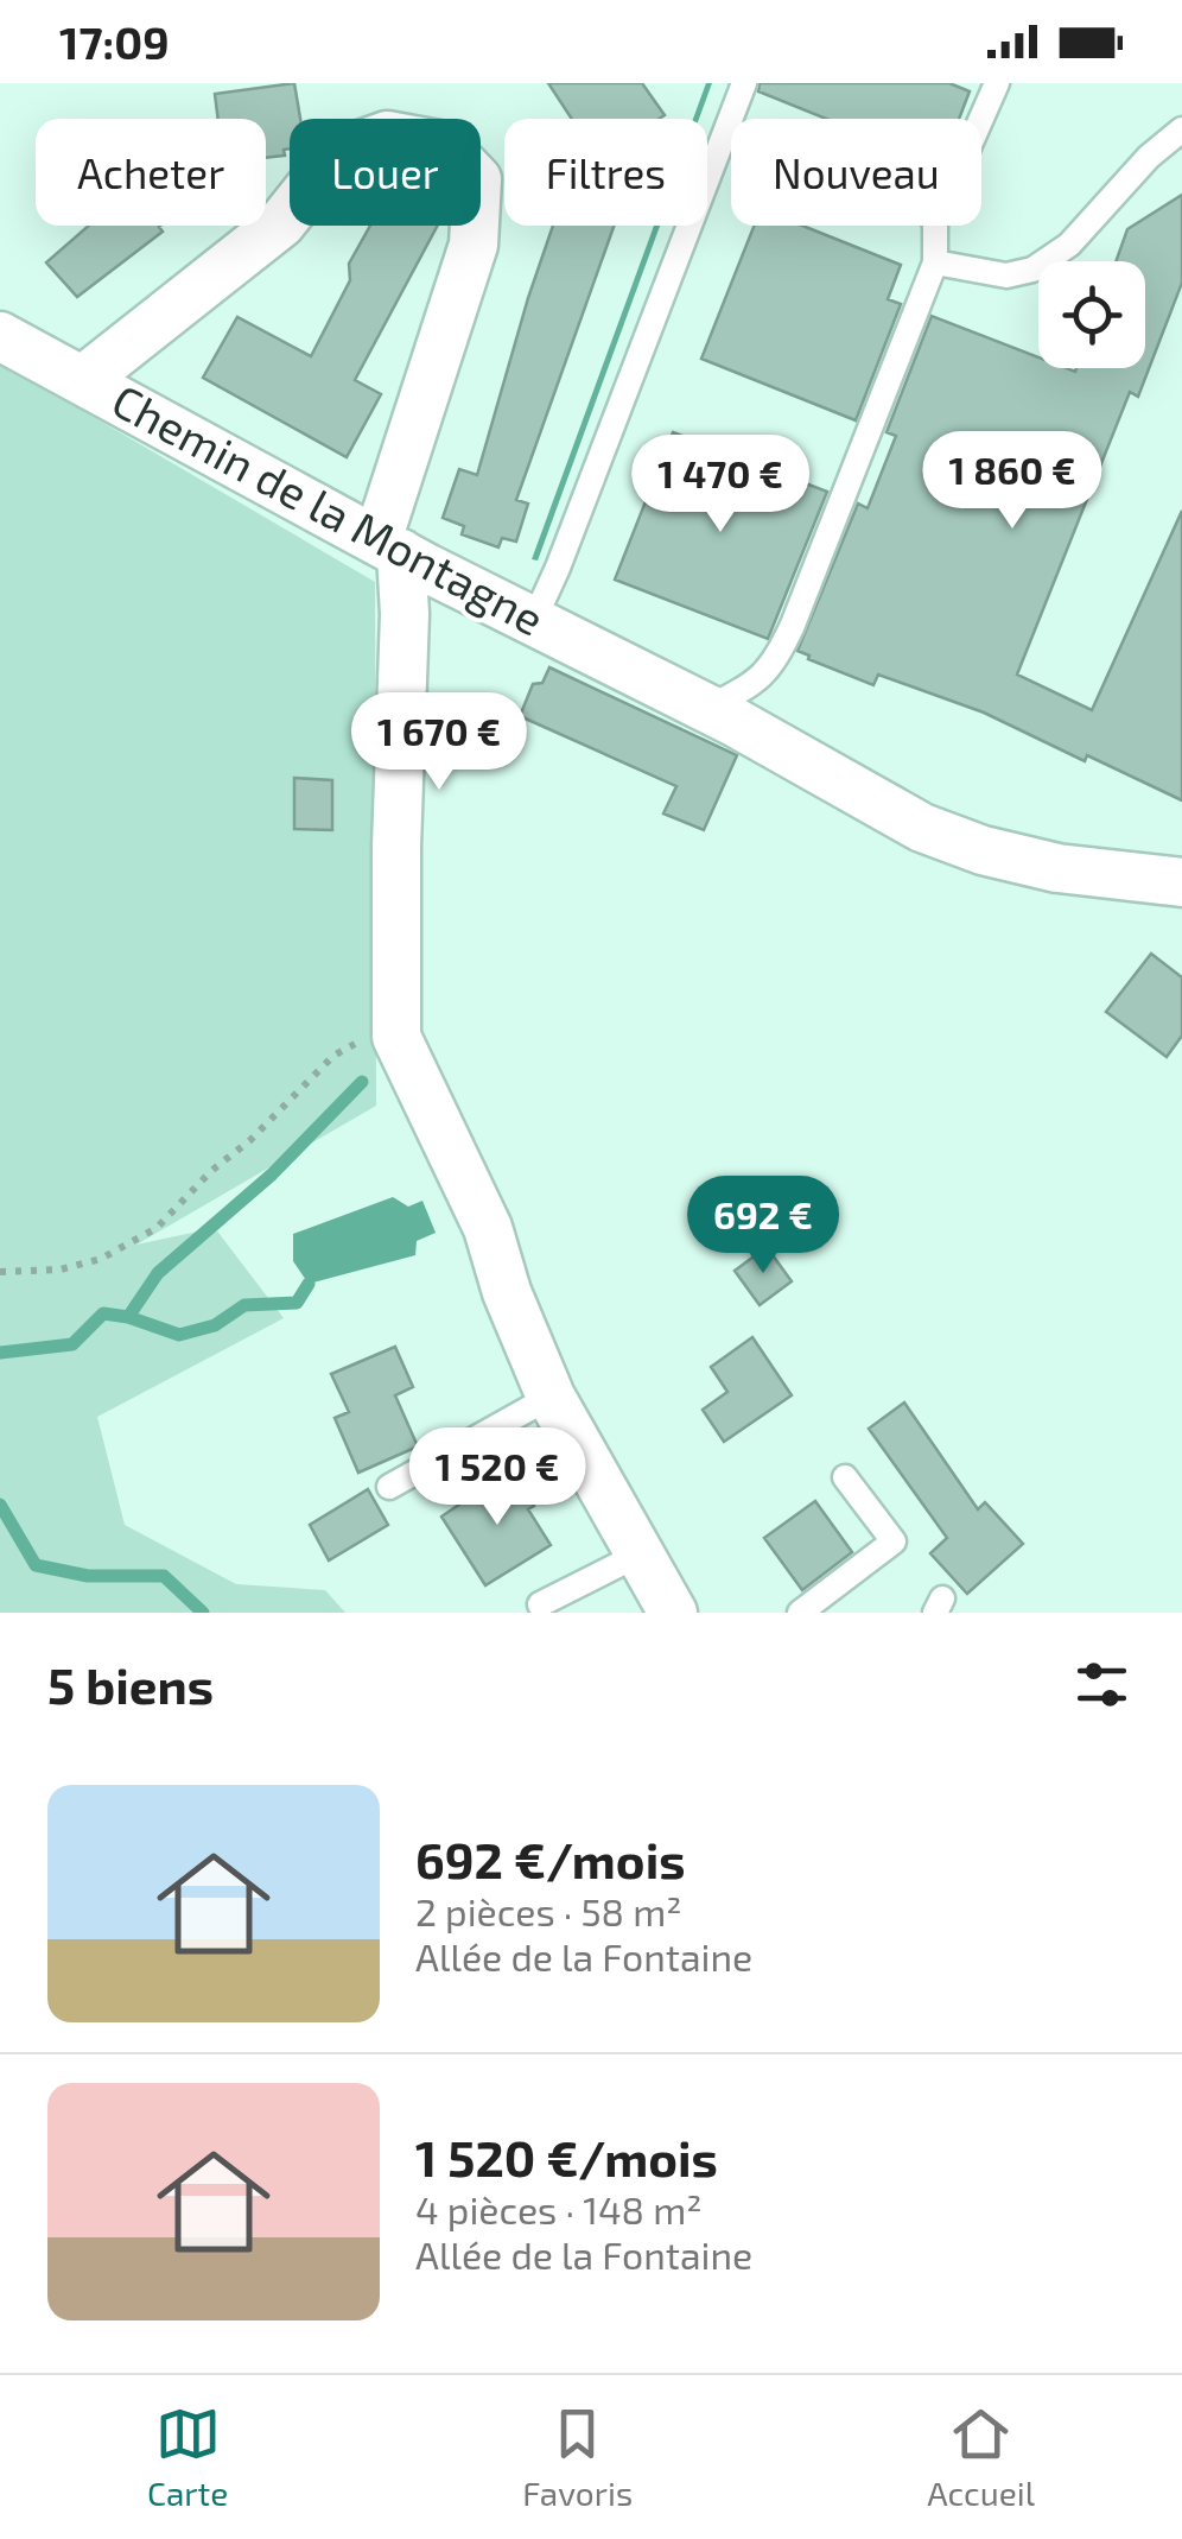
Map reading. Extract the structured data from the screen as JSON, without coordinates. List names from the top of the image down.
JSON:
{
  "streets": {
    "street": ["Chemin de la Montagne"]
  },
  "page": {
    "status": "17:09",
    "chip": [
      "Acheter",
      "Louer",
      "Filtres",
      "Nouveau"
    ],
    "price": [
      "1 860 €",
      "1 470 €",
      "1 670 €",
      "692 €",
      "1 520 €"
    ],
    "heading": "5 biens",
    "list": [
      {
        "name": "692 €/mois",
        "note": "2 pièces · 58 m² · Allée de la Fontaine"
      },
      {
        "name": "1 520 €/mois",
        "note": "4 pièces · 148 m² · Allée de la Fontaine"
      }
    ],
    "tabs": ["Carte", "Favoris", "Accueil"]
  }
}
